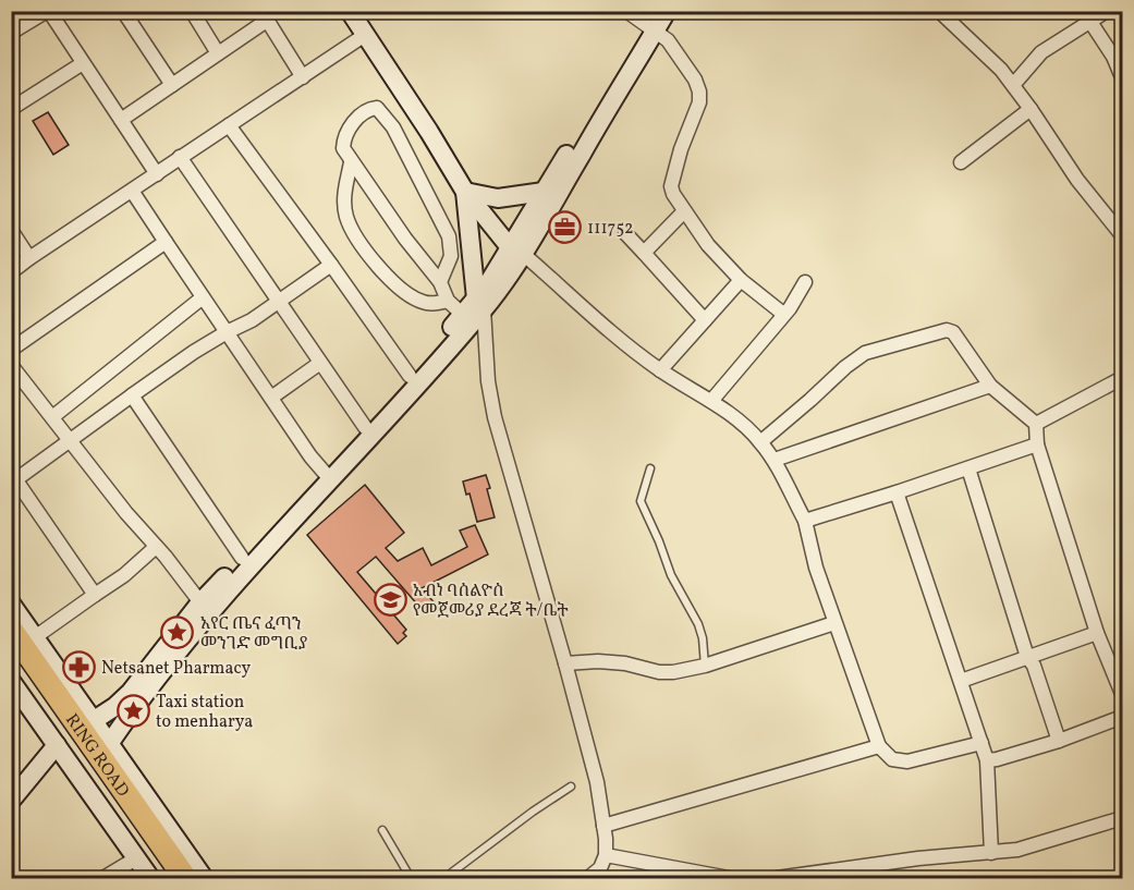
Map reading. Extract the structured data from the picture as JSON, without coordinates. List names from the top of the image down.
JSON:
{
  "streets": {
    "highway": ["RING ROAD"]
  },
  "places": {
    "office": ["111752"],
    "school or university": ["አብነ ባስልዮስ የመጀመሪያ ደረጃ ት/ቤት"],
    "place": ["አየር ጤና ፈጣን መንገድ መግቢያ", "Taxi station to menharya"],
    "pharmacy": ["Netsanet Pharmacy"]
  }
}
